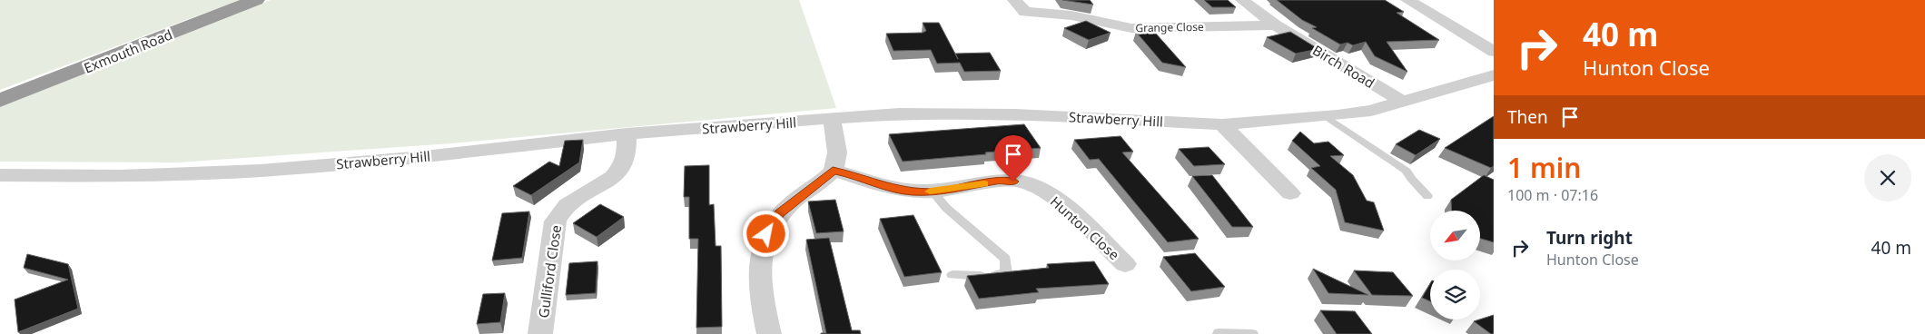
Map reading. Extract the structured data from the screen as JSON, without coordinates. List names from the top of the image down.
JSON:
{
  "streets": {
    "highway": ["Exmouth Road"],
    "street": [
      "Grange Close",
      "Birch Road",
      "Strawberry Hill",
      "Hunton Close",
      "Gulliford Close"
    ]
  },
  "crossings": [
    ["Grange Close", "Birch Road"],
    ["Birch Road", "Strawberry Hill"],
    ["Strawberry Hill", "Gulliford Close"]
  ],
  "north": "bottom left",
  "page": {
    "turn": ["40 m", "Hunton Close"],
    "then": "Then",
    "heading": ["1 min", "100 m · 07:16"],
    "list": [
      {
        "name": "Turn right",
        "note": "Hunton Close",
        "value": "40 m"
      }
    ]
  }
}
